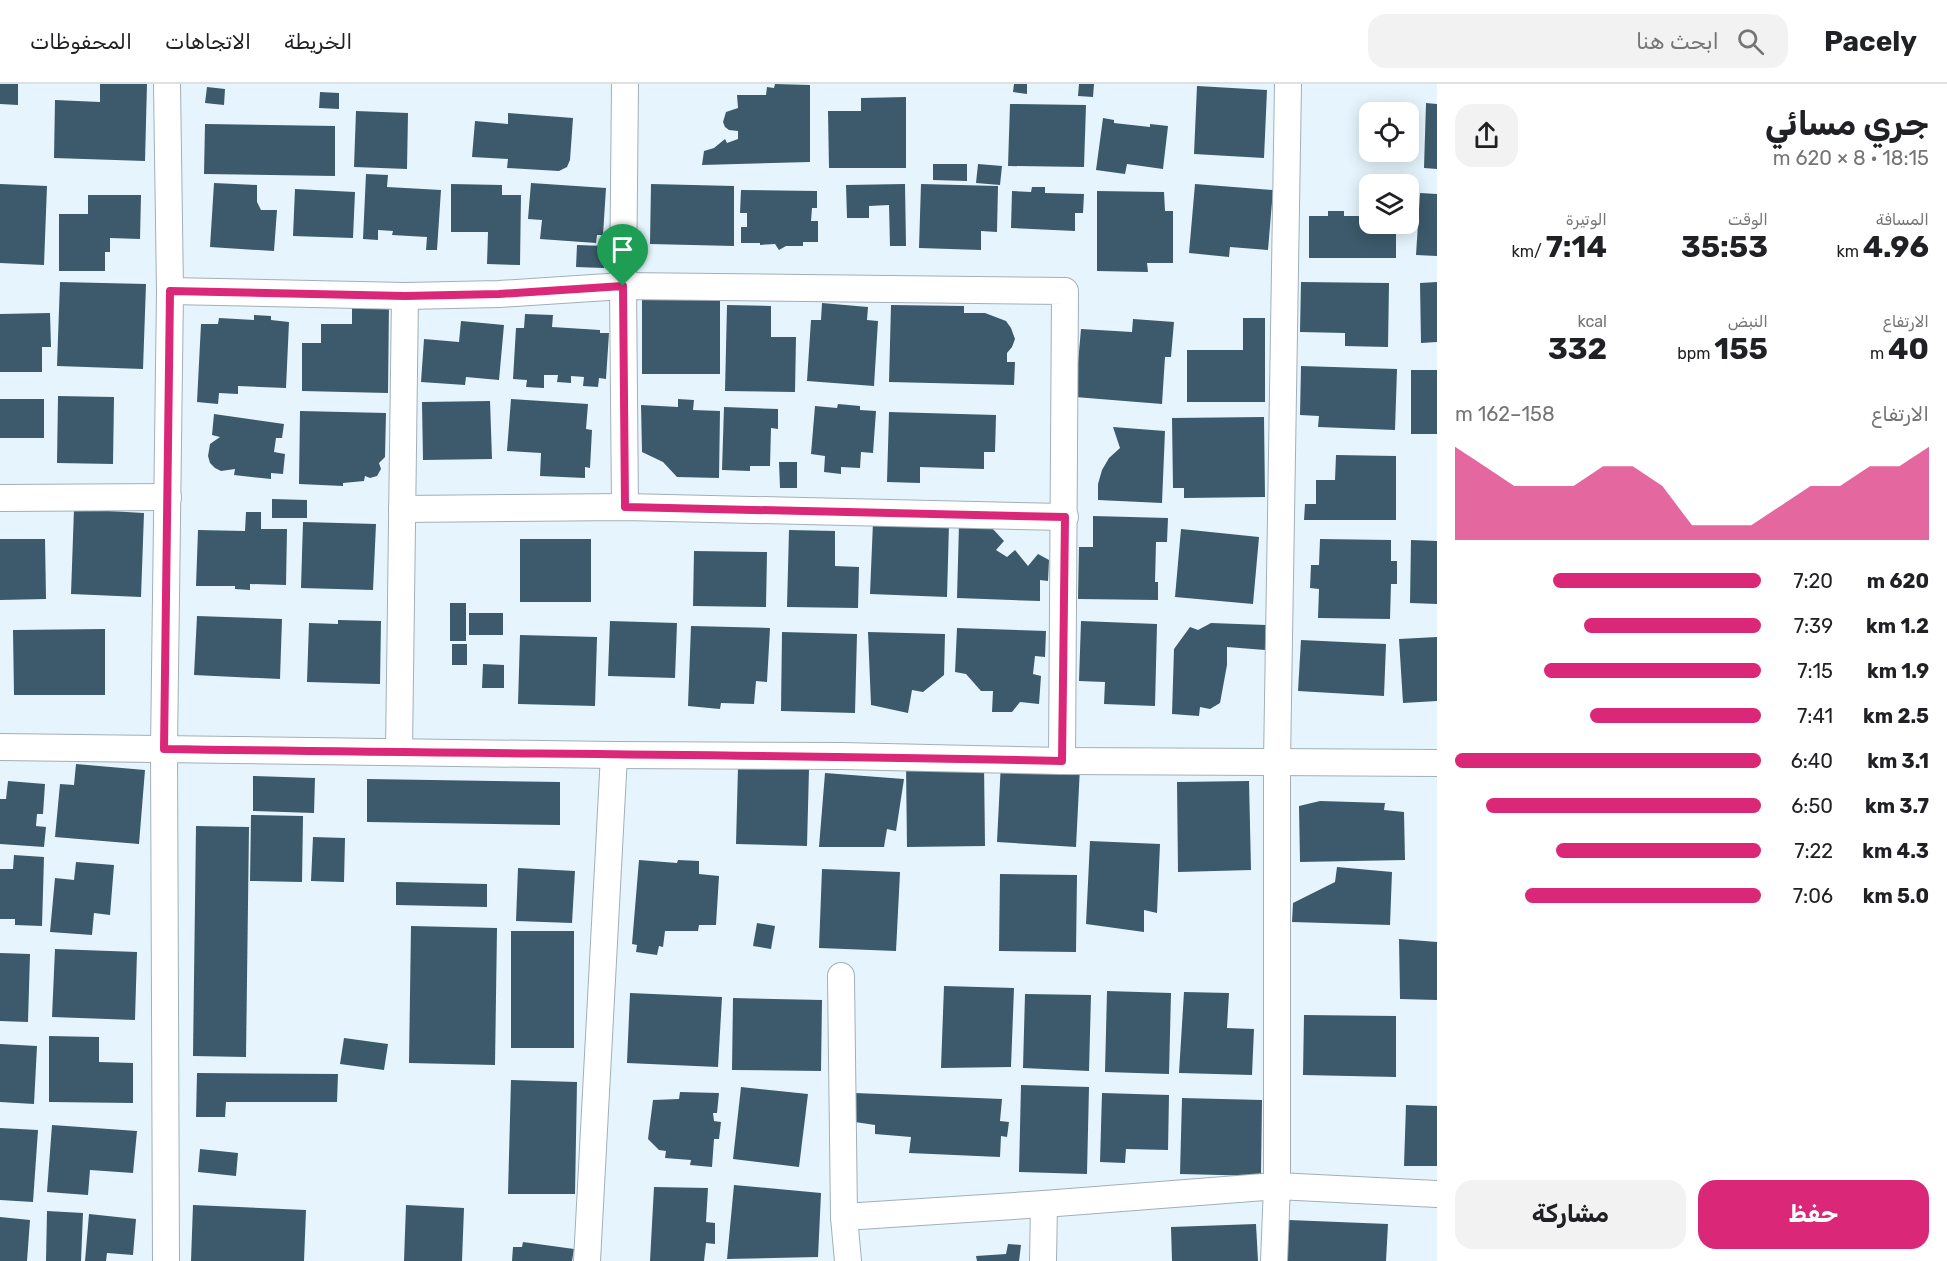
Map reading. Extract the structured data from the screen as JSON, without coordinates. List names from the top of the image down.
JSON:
{
  "page": {
    "header": "Pacely",
    "search": "ابحث هنا",
    "nav": ["الخريطة", "الاتجاهات", "المحفوظات"],
    "heading": ["جري مسائي", "18:15 · 8 × 620 m"],
    "stats": [
      ["المسافة", "4.96 km"],
      ["الوقت", "35:53"],
      ["الوتيرة", "7:14 /km"],
      ["الارتفاع", "40 m"],
      ["النبض", "155 bpm"],
      ["kcal", "332"]
    ],
    "chart": ["الارتفاع", "158–162 m"],
    "list": [
      {
        "name": "620 m",
        "note": "7:20"
      },
      {
        "name": "1.2 km",
        "note": "7:39"
      },
      {
        "name": "1.9 km",
        "note": "7:15"
      },
      {
        "name": "2.5 km",
        "note": "7:41"
      },
      {
        "name": "3.1 km",
        "note": "6:40"
      },
      {
        "name": "3.7 km",
        "note": "6:50"
      },
      {
        "name": "4.3 km",
        "note": "7:22"
      },
      {
        "name": "5.0 km",
        "note": "7:06"
      }
    ],
    "buttons": ["حفظ", "مشاركة"]
  }
}
